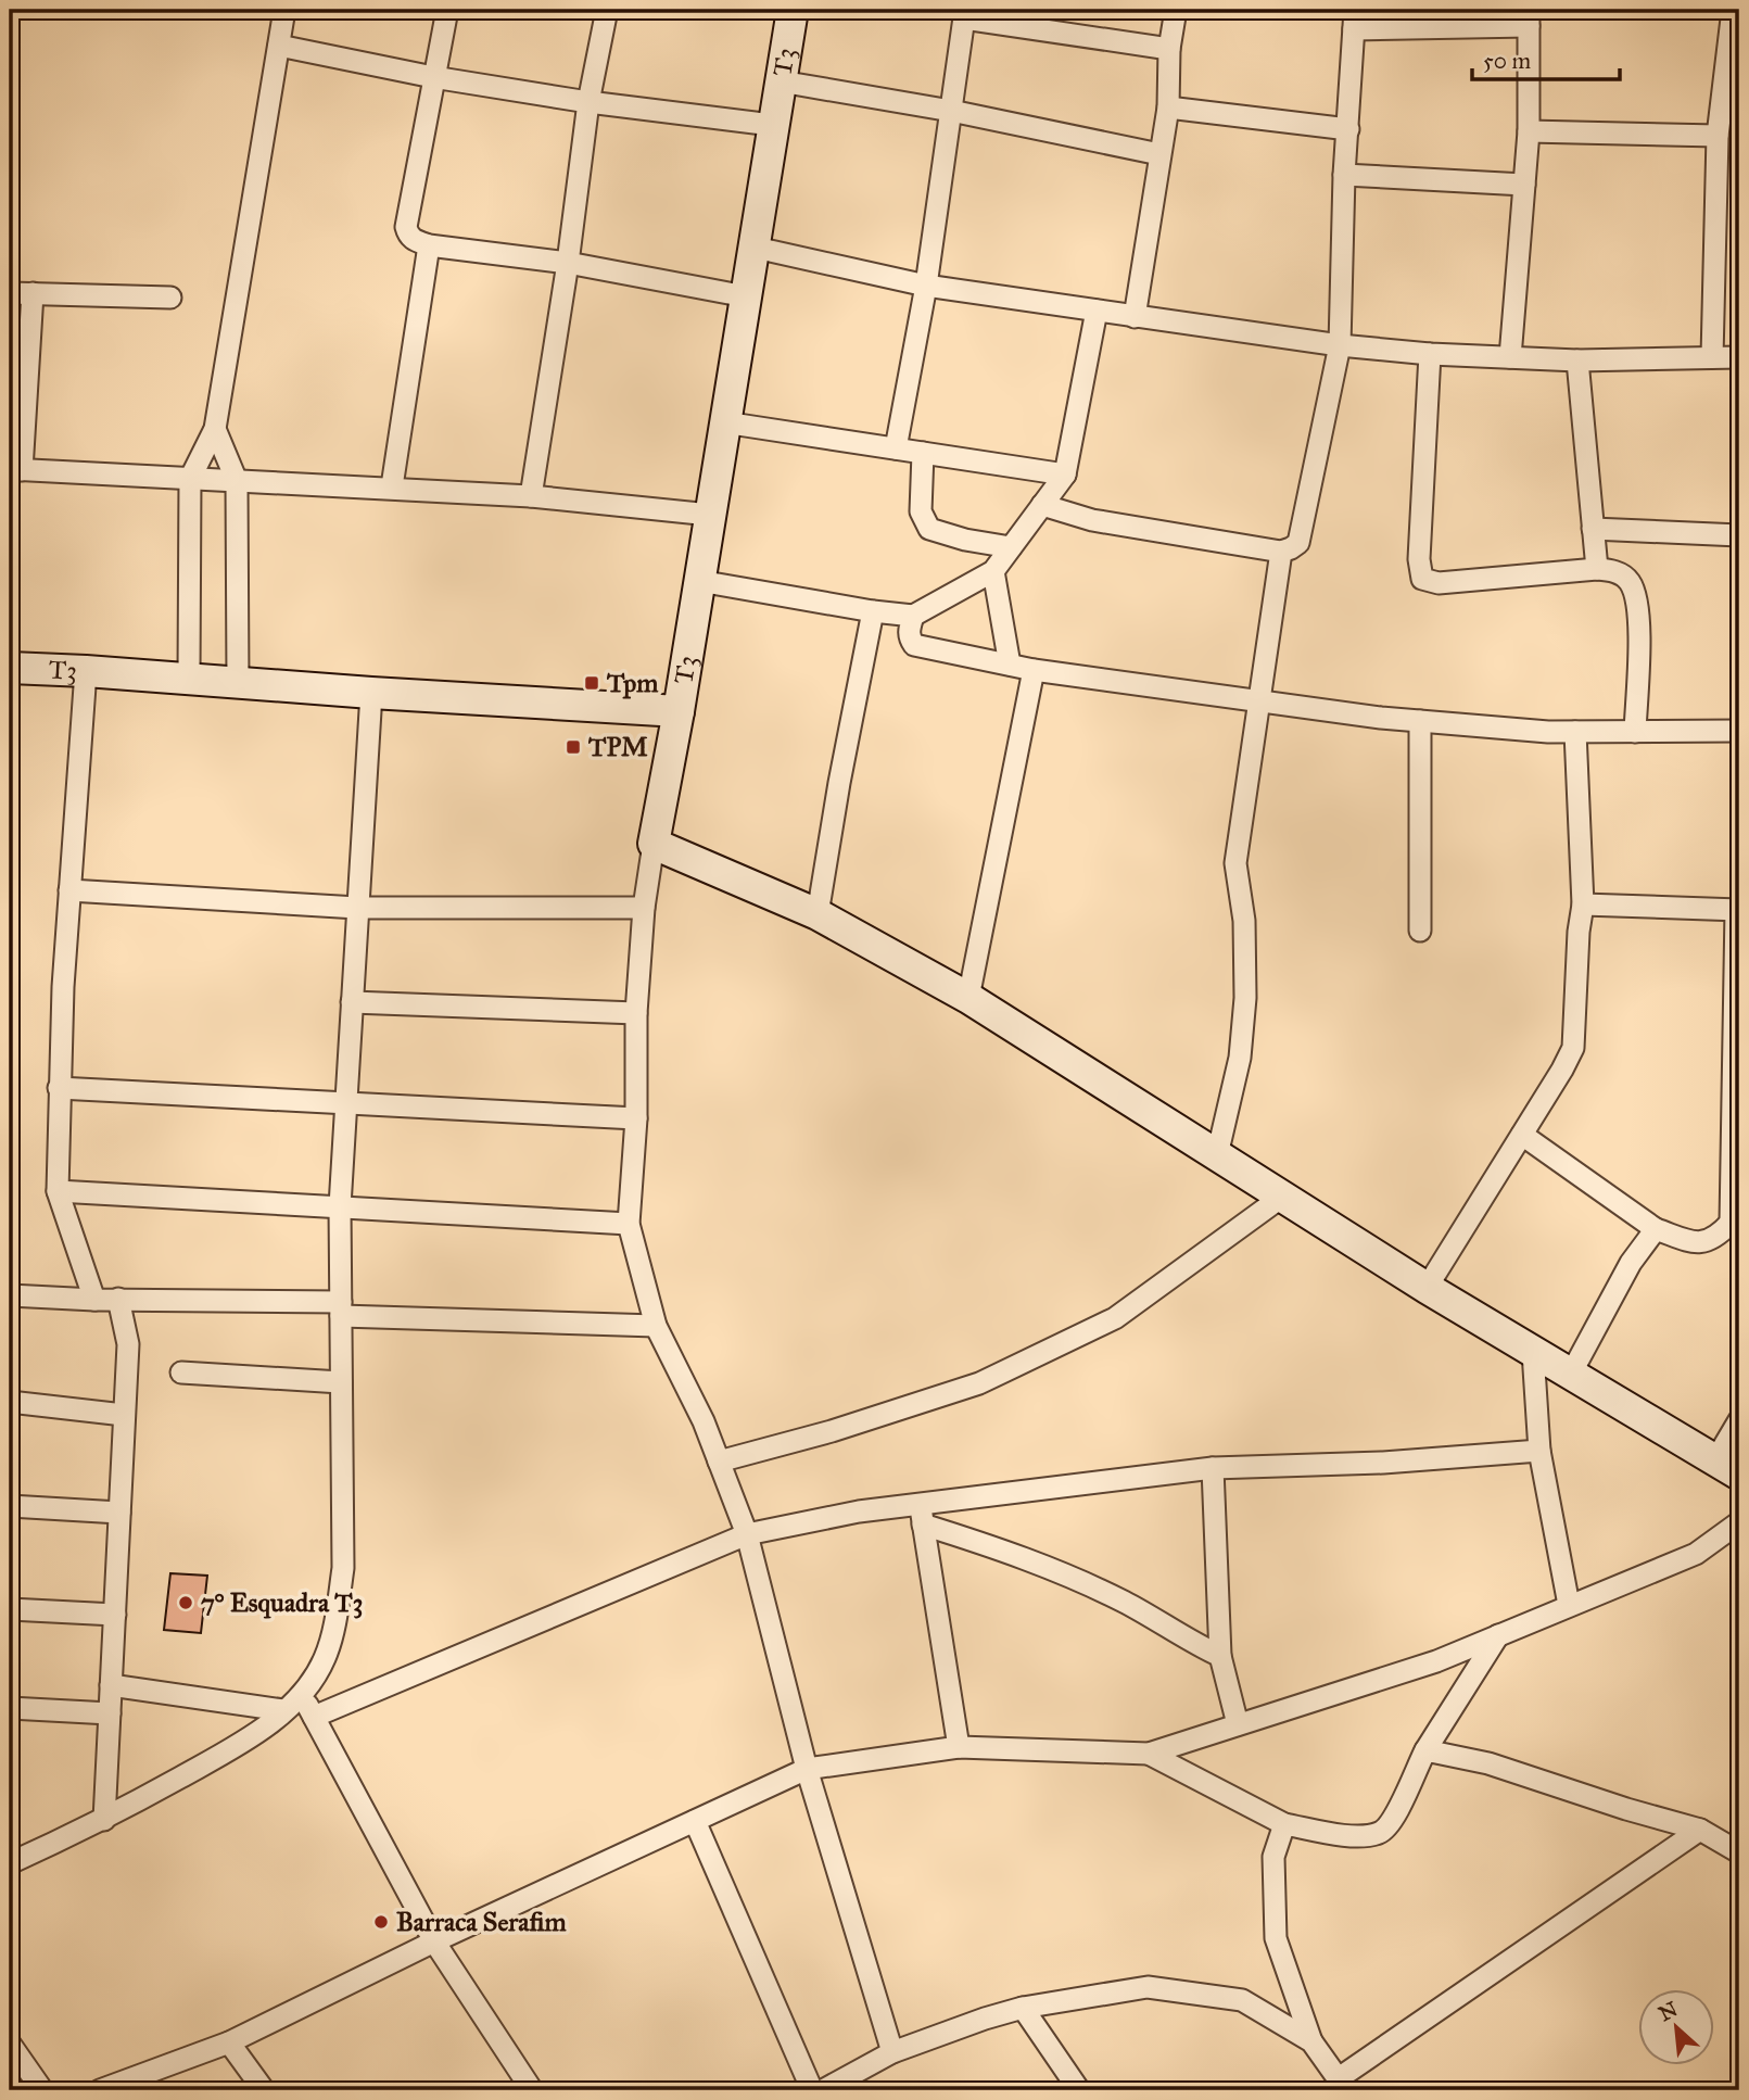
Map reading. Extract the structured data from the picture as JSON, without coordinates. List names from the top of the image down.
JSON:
{
  "streets": {
    "street": ["T3"]
  },
  "places": {
    "transit": ["Tpm", "TPM"],
    "other": ["7° Esquadra T3", "Barraca Serafim"]
  },
  "scale_bar": "50 m",
  "north": "top left"
}
